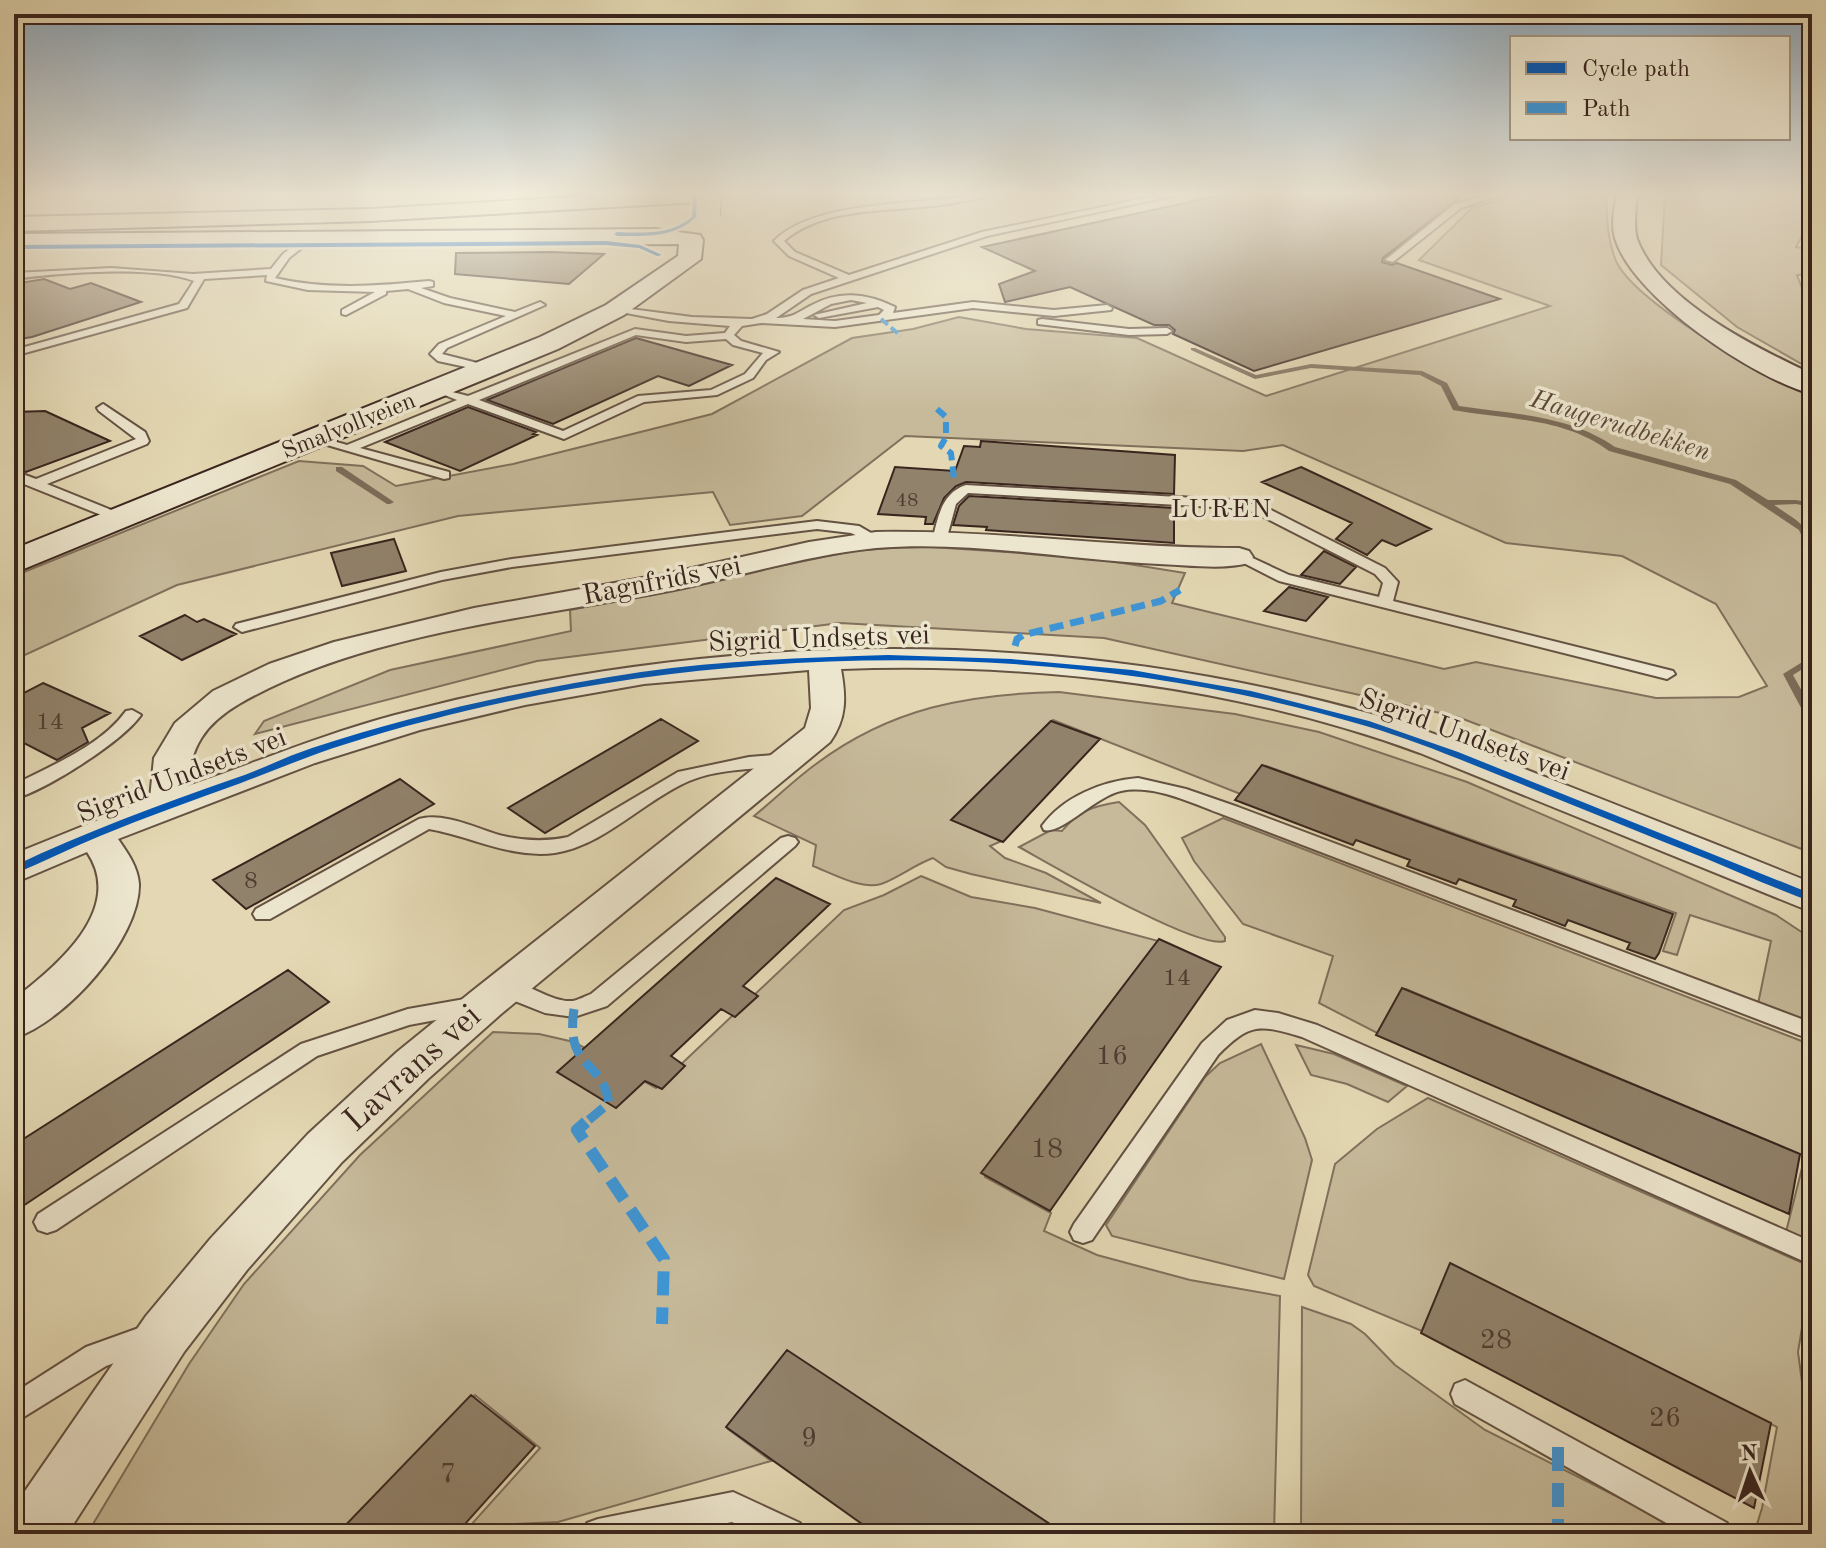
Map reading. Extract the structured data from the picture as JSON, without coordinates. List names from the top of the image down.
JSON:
{
  "streets": {
    "street": [
      "Smalvollveien",
      "Ragnfrids vei",
      "Sigrid Undsets vei",
      "Lavrans vei"
    ]
  },
  "crossings": [
    ["Ragnfrids vei", "Sigrid Undsets vei"],
    ["Sigrid Undsets vei", "Lavrans vei"]
  ],
  "districts": ["LUREN"],
  "water": ["Haugerudbekken"],
  "house_numbers": [
    "48",
    "14",
    "8",
    "14",
    "16",
    "18",
    "28",
    "26",
    "9",
    "7"
  ],
  "legend": ["Cycle path", "Path"],
  "north": "top"
}
